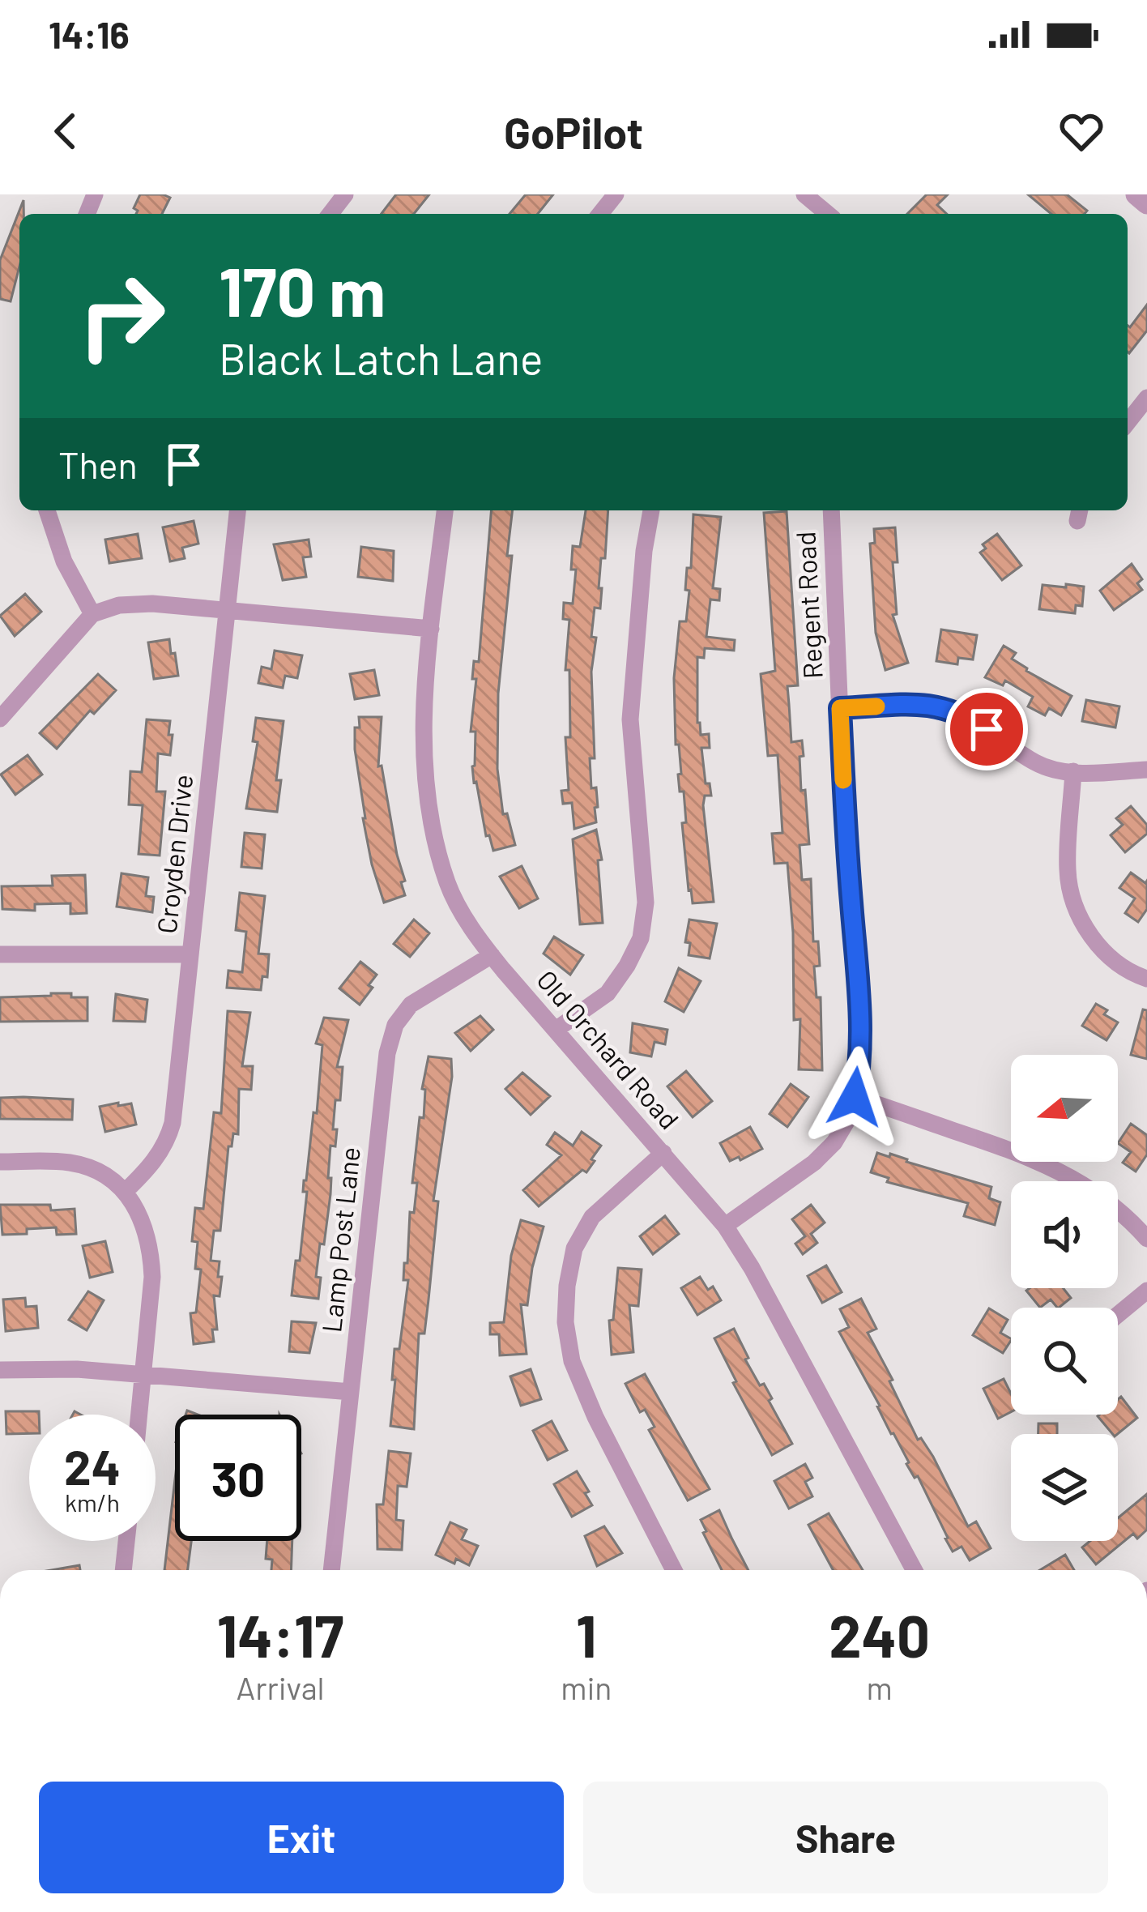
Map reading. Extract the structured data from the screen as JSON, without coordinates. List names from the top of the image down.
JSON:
{
  "streets": {
    "street": [
      "Regent Road",
      "Croyden Drive",
      "Old Orchard Road",
      "Lamp Post Lane"
    ]
  },
  "crossings": [
    ["Regent Road", "Old Orchard Road"],
    ["Old Orchard Road", "Lamp Post Lane"]
  ],
  "north": "left",
  "page": {
    "status": "14:16",
    "header": "GoPilot",
    "turn": ["170 m", "Black Latch Lane"],
    "then": "Then",
    "speed": "24 km/h",
    "limit": "30",
    "eta": [
      "14:17",
      "Arrival",
      "1",
      "min",
      "240",
      "m"
    ],
    "buttons": ["Exit", "Share"]
  }
}
